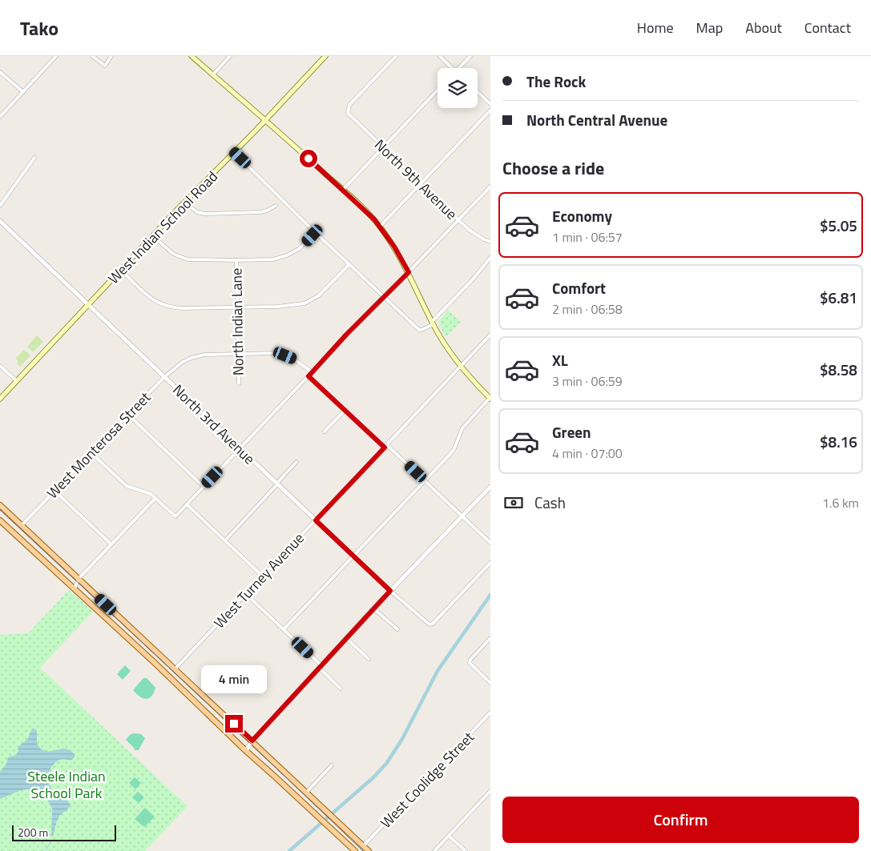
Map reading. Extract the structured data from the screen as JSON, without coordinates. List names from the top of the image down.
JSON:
{
  "streets": {
    "main road": ["West Indian School Road"],
    "street": [
      "North 9th Avenue",
      "North Indian Lane",
      "North 3rd Avenue",
      "West Monterosa Street",
      "West Turney Avenue",
      "West Coolidge Street"
    ]
  },
  "crossings": [
    ["West Indian School Road", "North 3rd Avenue"],
    ["North Indian Lane", "West Monterosa Street"],
    ["North 3rd Avenue", "West Monterosa Street"],
    ["North 3rd Avenue", "West Turney Avenue"]
  ],
  "parks": ["Steele Indian School Park"],
  "scale_bar": "200 m",
  "page": {
    "header": "Tako",
    "nav": [
      "Home",
      "Map",
      "About",
      "Contact"
    ],
    "banner": ["The Rock", "North Central Avenue"],
    "heading": "Choose a ride",
    "list": [
      {
        "name": "Economy",
        "note": "1 min · 06:57",
        "value": "$5.05"
      },
      {
        "name": "Comfort",
        "note": "2 min · 06:58",
        "value": "$6.81"
      },
      {
        "name": "XL",
        "note": "3 min · 06:59",
        "value": "$8.58"
      },
      {
        "name": "Green",
        "note": "4 min · 07:00",
        "value": "$8.16"
      }
    ],
    "pay": ["Cash", "1.6 km"],
    "bubble": "4 min",
    "buttons": "Confirm",
    "scale": "200 m"
  }
}
